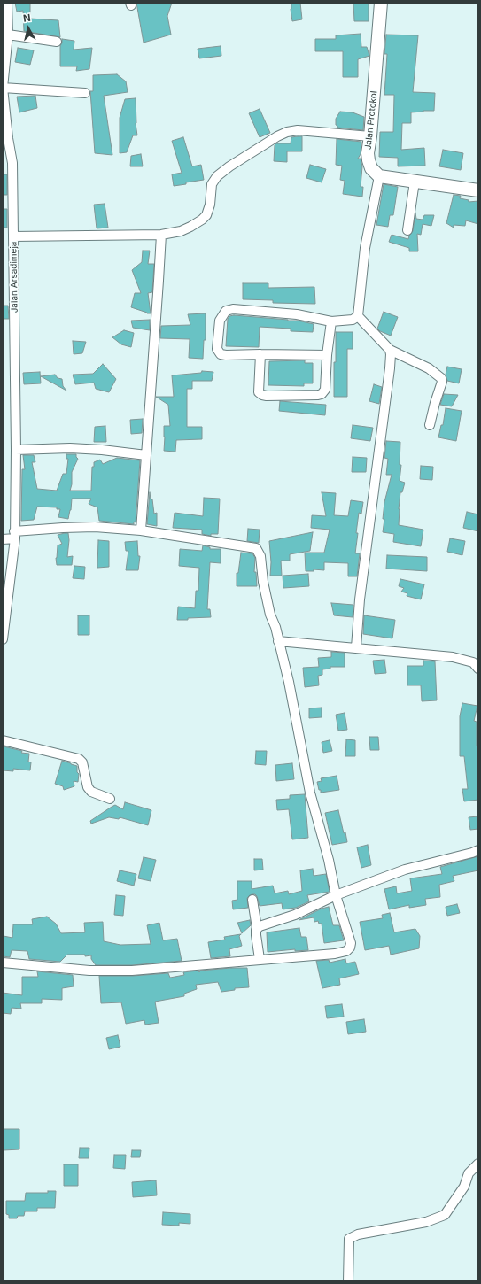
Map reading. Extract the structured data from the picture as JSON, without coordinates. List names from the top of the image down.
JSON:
{
  "streets": {
    "street": ["Jalan Protokol", "Jalan Arsadimeja"]
  },
  "crossings": [
    ["Jalan Protokol", "Jalan Arsadimeja"]
  ],
  "north": "top"
}
